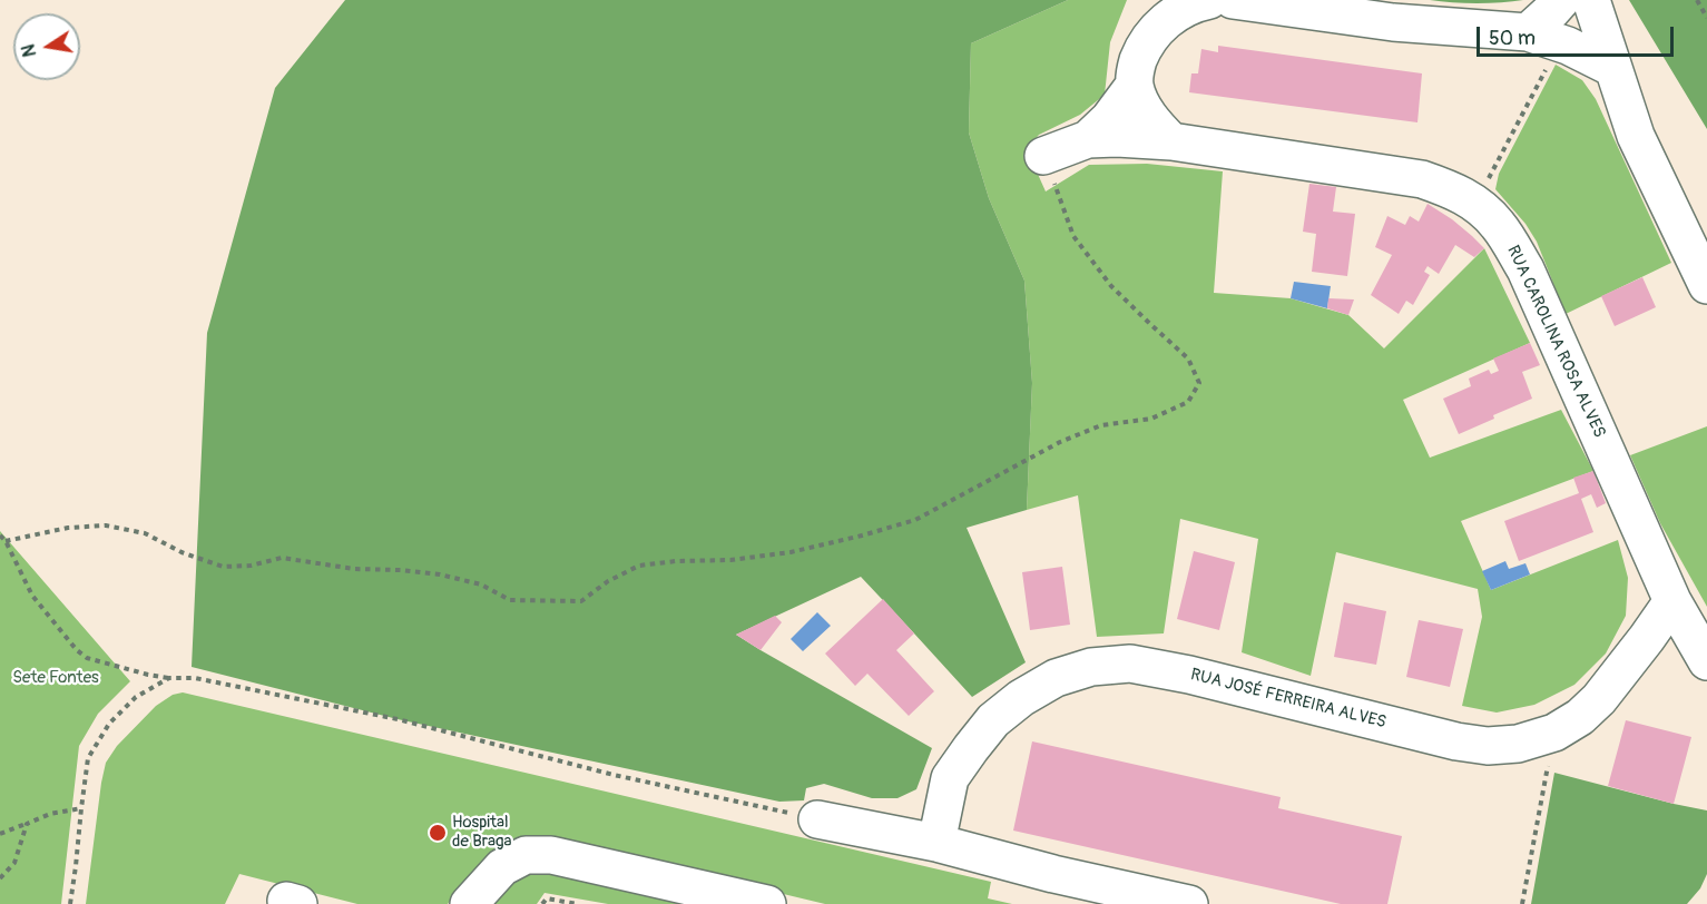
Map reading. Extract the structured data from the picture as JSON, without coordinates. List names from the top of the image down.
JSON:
{
  "streets": {
    "street": ["RUA CAROLINA ROSA ALVES", "RUA JOSÉ FERREIRA ALVES"]
  },
  "crossings": [
    ["RUA CAROLINA ROSA ALVES", "RUA JOSÉ FERREIRA ALVES"]
  ],
  "parks": ["Sete Fontes"],
  "places": ["Hospital de Braga"],
  "scale_bar": "50 m",
  "north": "left"
}
